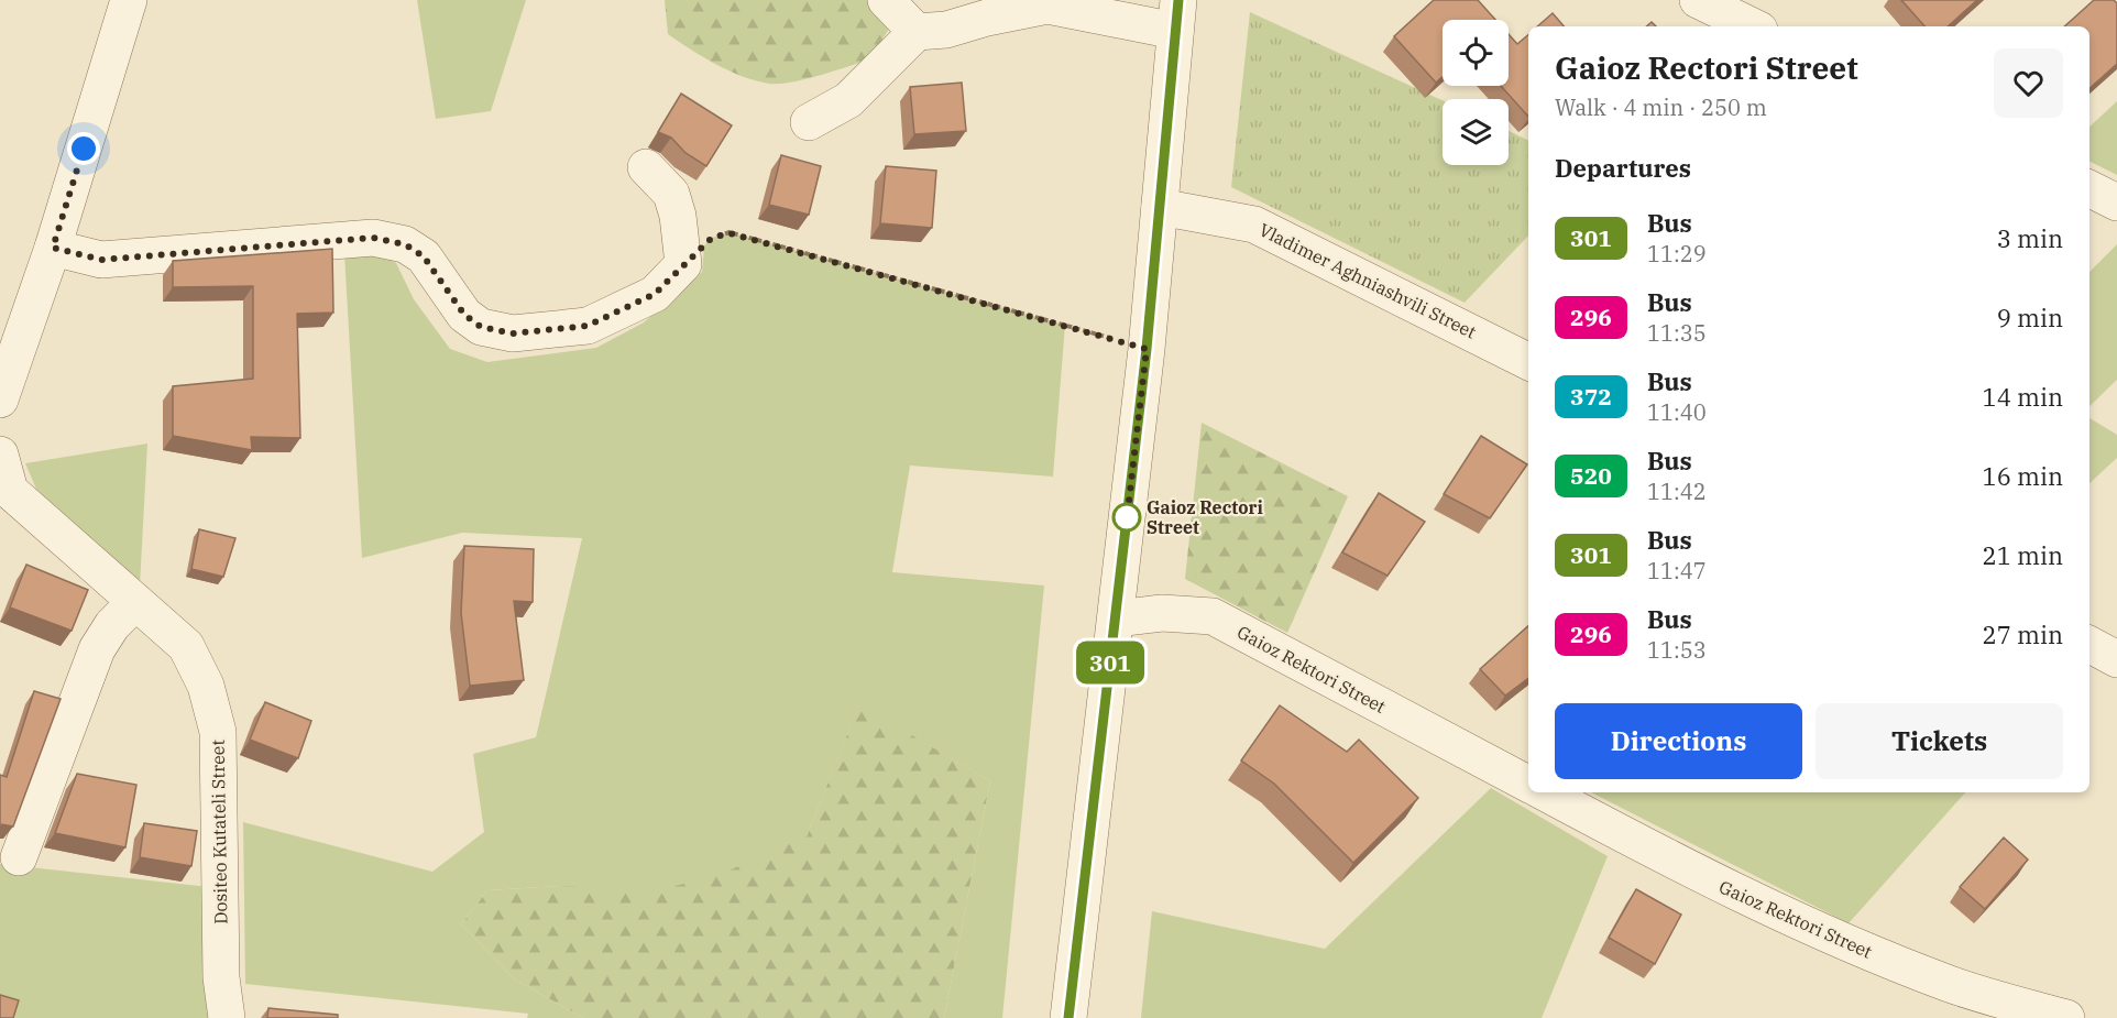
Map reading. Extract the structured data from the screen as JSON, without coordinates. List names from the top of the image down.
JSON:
{
  "streets": {
    "street": ["Vladimer Aghniashvili Street", "Gaioz Rektori Street", "Dositeo Kutateli Street"]
  },
  "places": ["Gaioz Rectori Street"],
  "lines": ["bus line 301"],
  "page": {
    "on_map": "301",
    "heading": [
      ["Gaioz Rectori Street", "Walk · 4 min · 250 m"],
      "Departures"
    ],
    "list": [
      {
        "mark": "301",
        "name": "Bus",
        "note": "11:29",
        "value": "3 min"
      },
      {
        "mark": "296",
        "name": "Bus",
        "note": "11:35",
        "value": "9 min"
      },
      {
        "mark": "372",
        "name": "Bus",
        "note": "11:40",
        "value": "14 min"
      },
      {
        "mark": "520",
        "name": "Bus",
        "note": "11:42",
        "value": "16 min"
      },
      {
        "mark": "301",
        "name": "Bus",
        "note": "11:47",
        "value": "21 min"
      },
      {
        "mark": "296",
        "name": "Bus",
        "note": "11:53",
        "value": "27 min"
      }
    ],
    "buttons": ["Directions", "Tickets"]
  }
}
